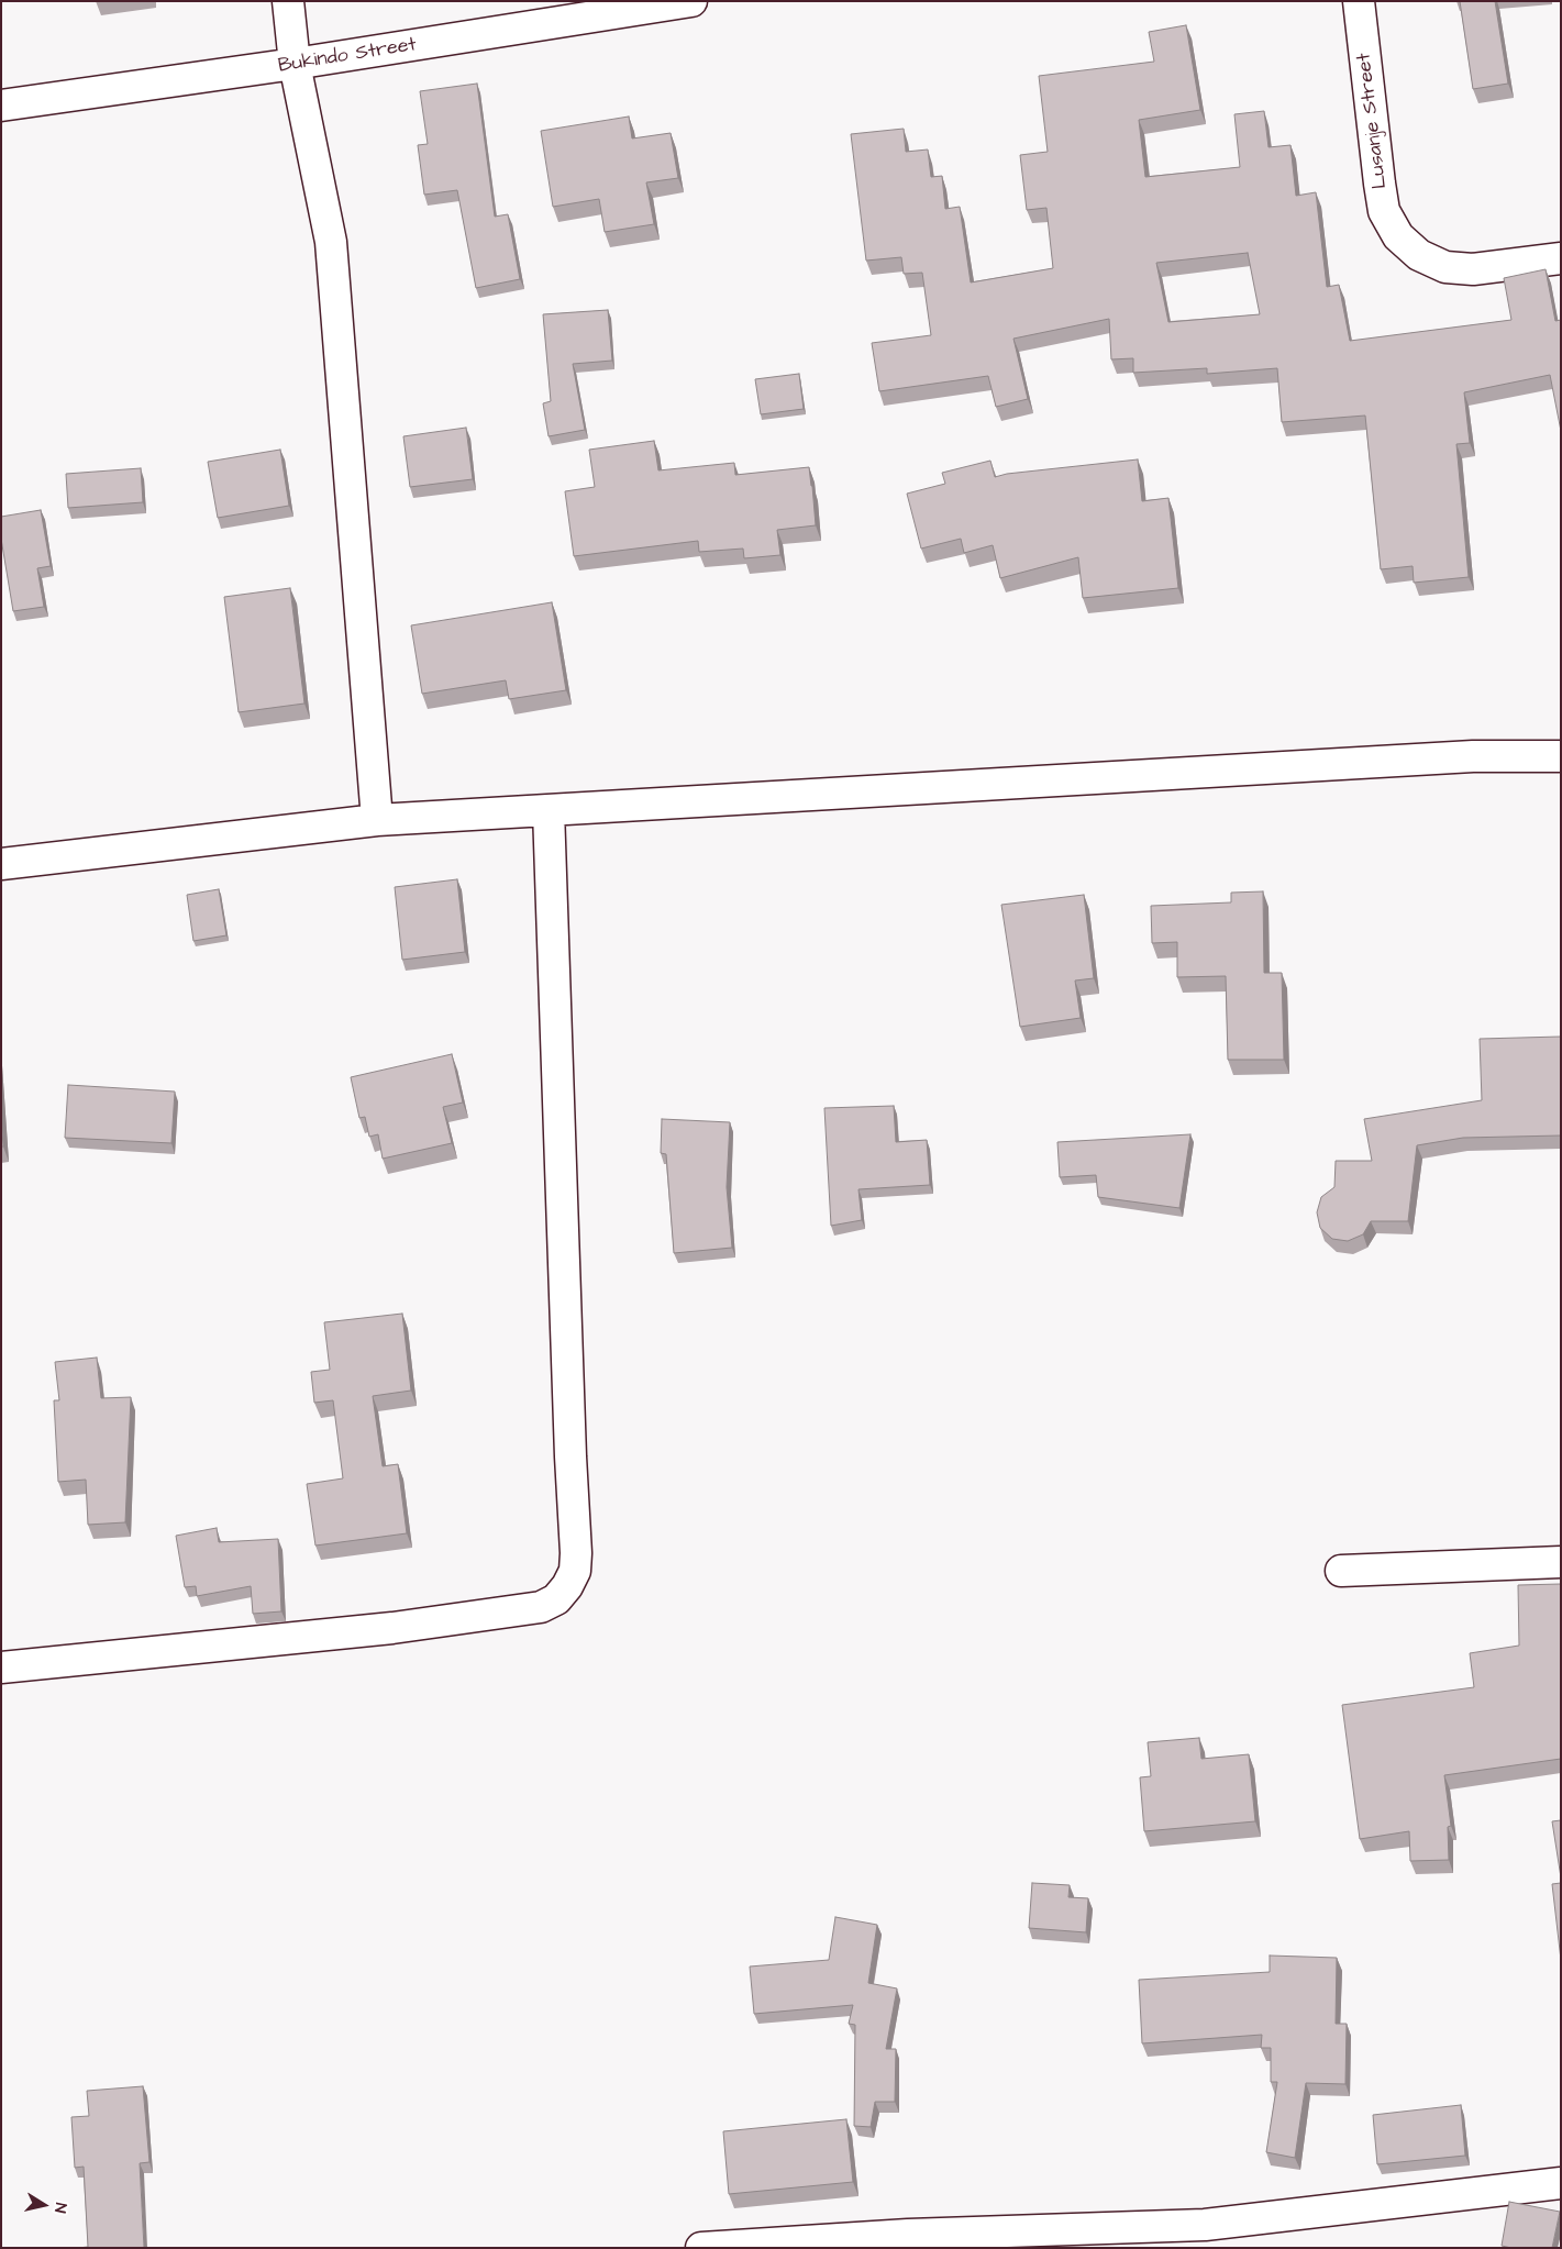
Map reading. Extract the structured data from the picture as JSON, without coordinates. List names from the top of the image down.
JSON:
{
  "streets": {
    "street": ["Bukindo Street", "Lusanje Street"]
  },
  "north": "right"
}
